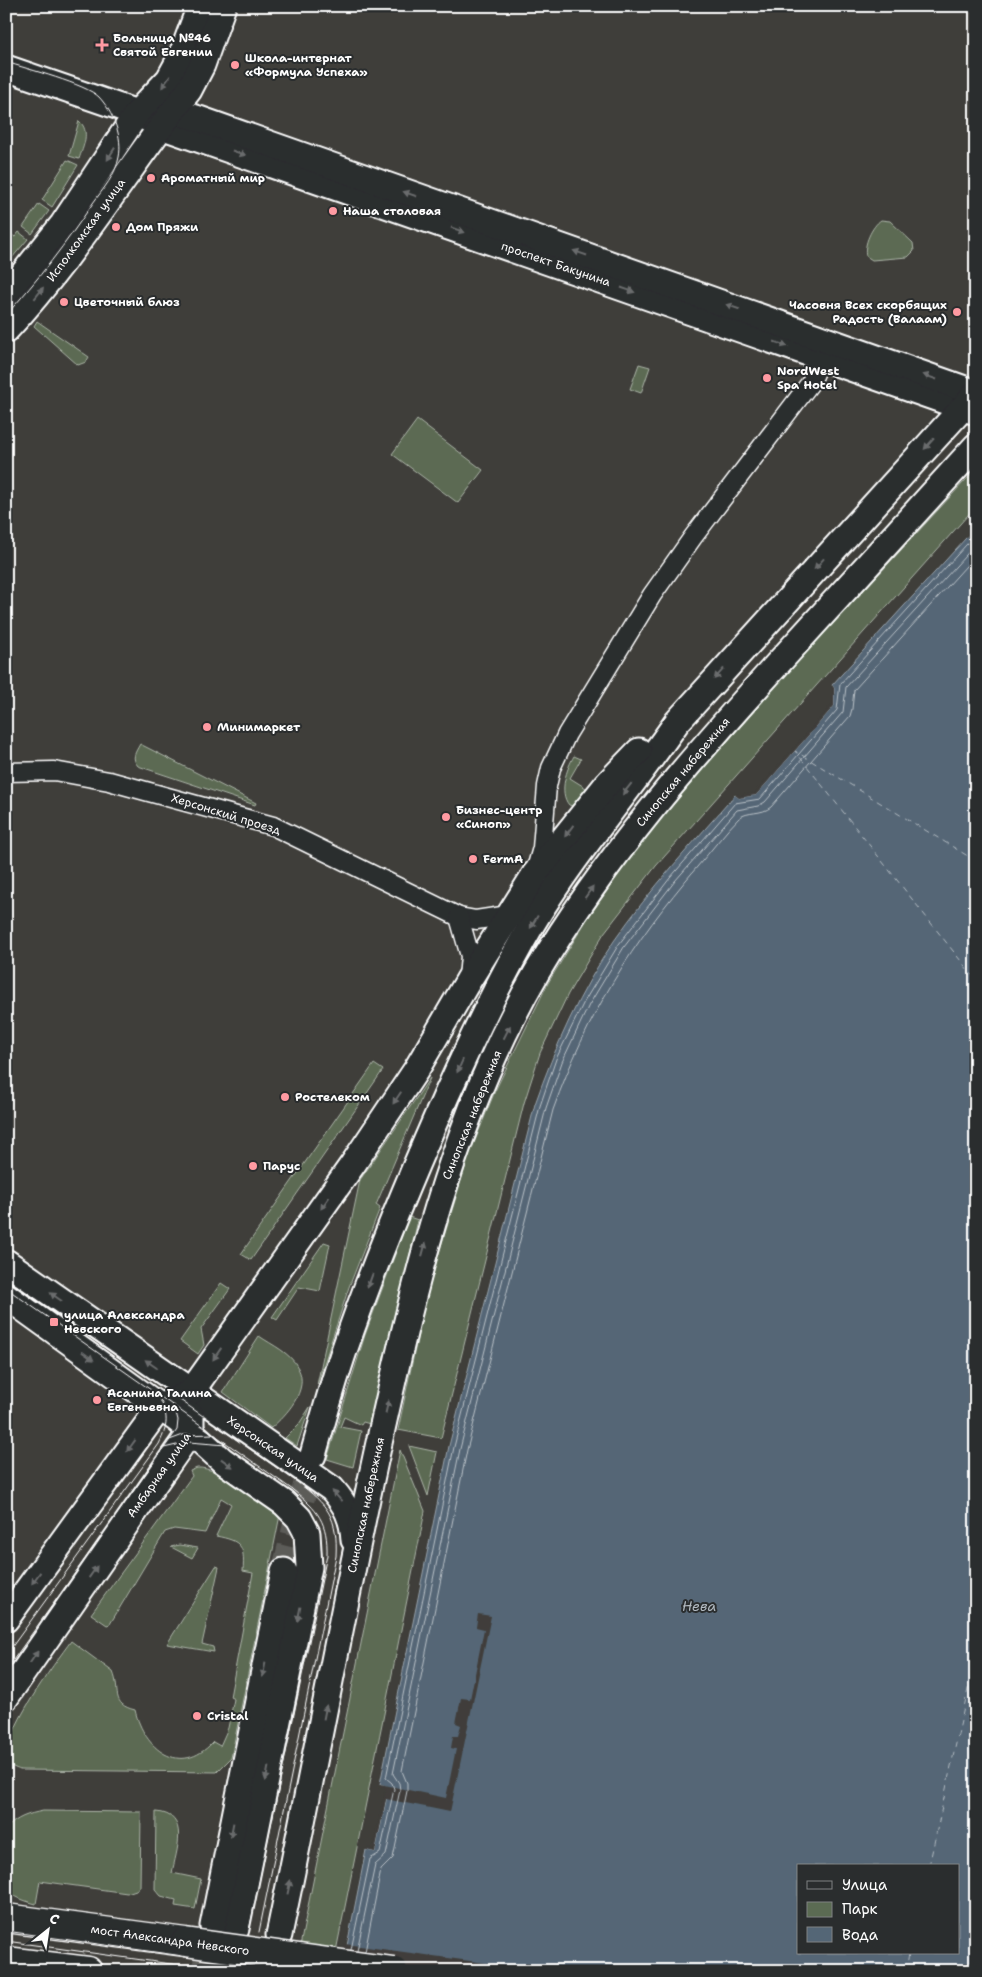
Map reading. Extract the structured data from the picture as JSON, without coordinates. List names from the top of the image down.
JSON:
{
  "streets": {
    "main road": [
      "Исполкомская улица",
      "проспект Бакунина",
      "Синопская набережная",
      "Херсонская улица",
      "Амбарная улица",
      "мост Александра Невского"
    ],
    "street": ["Херсонский проезд"]
  },
  "crossings": [
    ["Исполкомская улица", "проспект Бакунина"],
    ["Синопская набережная", "Херсонская улица"],
    ["Херсонская улица", "Амбарная улица"]
  ],
  "water": ["Нева"],
  "places": {
    "health": ["Больница №46 Святой Евгении"],
    "other": [
      "Школа-интернат «Формула Успеха»",
      "Ароматный мир",
      "Наша столовая",
      "Дом Пряжи",
      "Цветочный блюз",
      "Часовня Всех скорбящих Радость (Валаам)",
      "NordWest Spa Hotel",
      "Минимаркет",
      "Бизнес-центр «Синоп»",
      "FermA",
      "Ростелеком",
      "Парус",
      "Асанина Галина Евгеньевна",
      "Cristal"
    ],
    "transit": ["улица Александра Невского"]
  },
  "legend": ["Улица", "Парк", "Вода"],
  "north": "top right"
}
